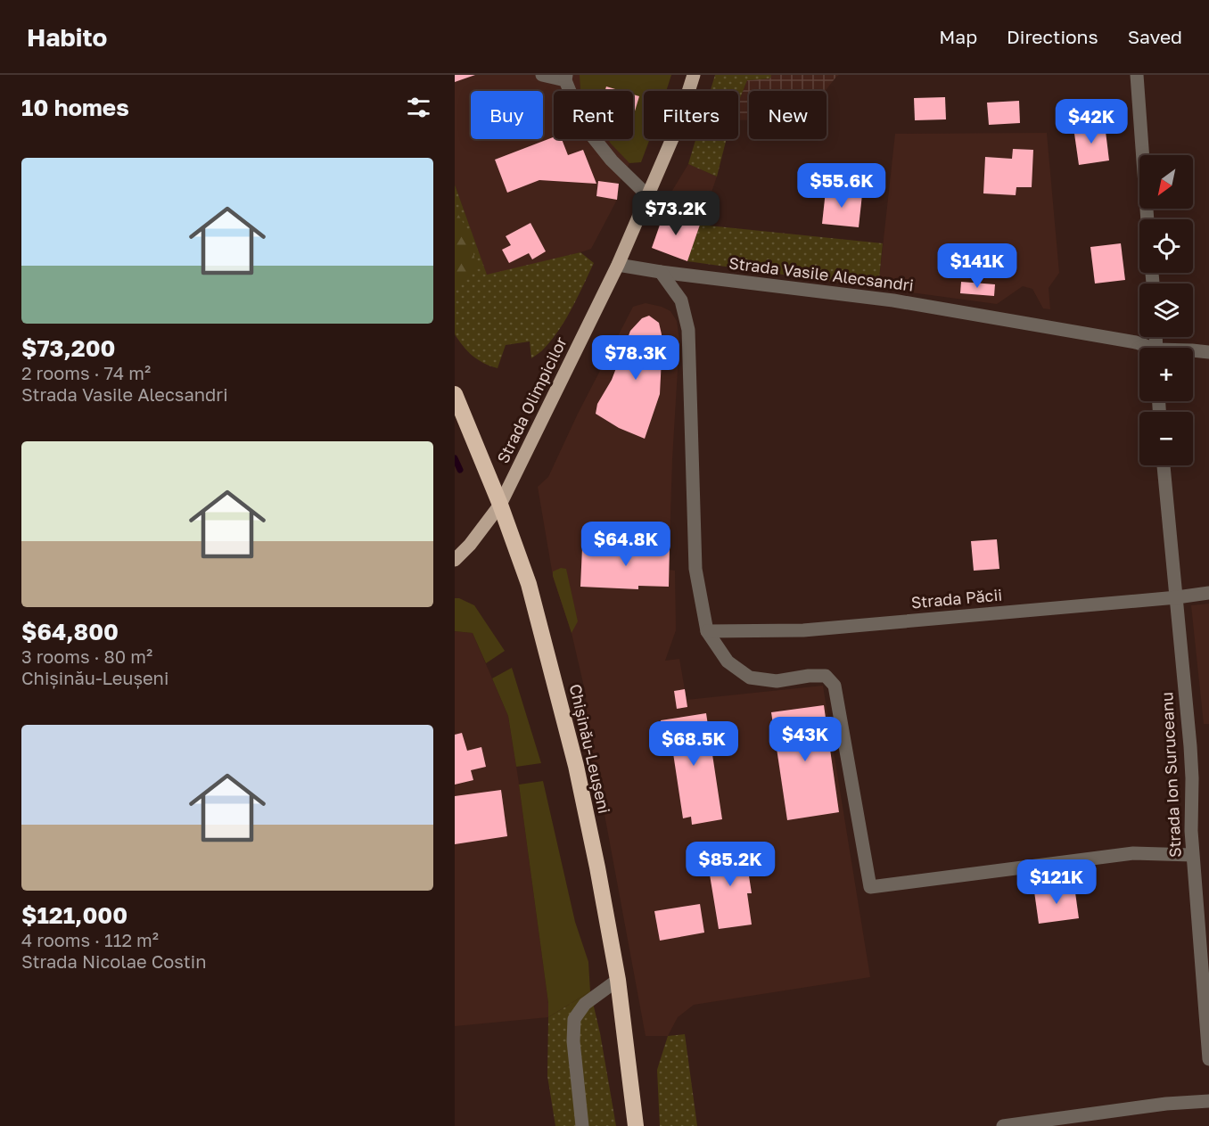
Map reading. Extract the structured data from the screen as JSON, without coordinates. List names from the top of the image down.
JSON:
{
  "streets": {
    "highway": ["Chișinău-Leușeni"],
    "main road": ["Strada Olimpicilor"],
    "street": ["Strada Vasile Alecsandri", "Strada Păcii", "Strada Ion Suruceanu"]
  },
  "crossings": [
    ["Strada Vasile Alecsandri", "Strada Olimpicilor"],
    ["Strada Olimpicilor", "Chișinău-Leușeni"],
    ["Strada Păcii", "Strada Ion Suruceanu"]
  ],
  "north": "bottom left",
  "page": {
    "header": "Habito",
    "nav": ["Map", "Directions", "Saved"],
    "heading": "10 homes",
    "chip": [
      "Buy",
      "Rent",
      "Filters",
      "New"
    ],
    "price": [
      "$42K",
      "$55.6K",
      "$73.2K",
      "$141K",
      "$78.3K",
      "$64.8K",
      "$43K",
      "$68.5K",
      "$85.2K",
      "$121K"
    ],
    "list": [
      {
        "name": "$73,200",
        "note": "2 rooms · 74 m² · Strada Vasile Alecsandri"
      },
      {
        "name": "$64,800",
        "note": "3 rooms · 80 m² · Chișinău-Leușeni"
      },
      {
        "name": "$121,000",
        "note": "4 rooms · 112 m² · Strada Nicolae Costin"
      }
    ],
    "map_buttons": ["+", "−"]
  }
}
